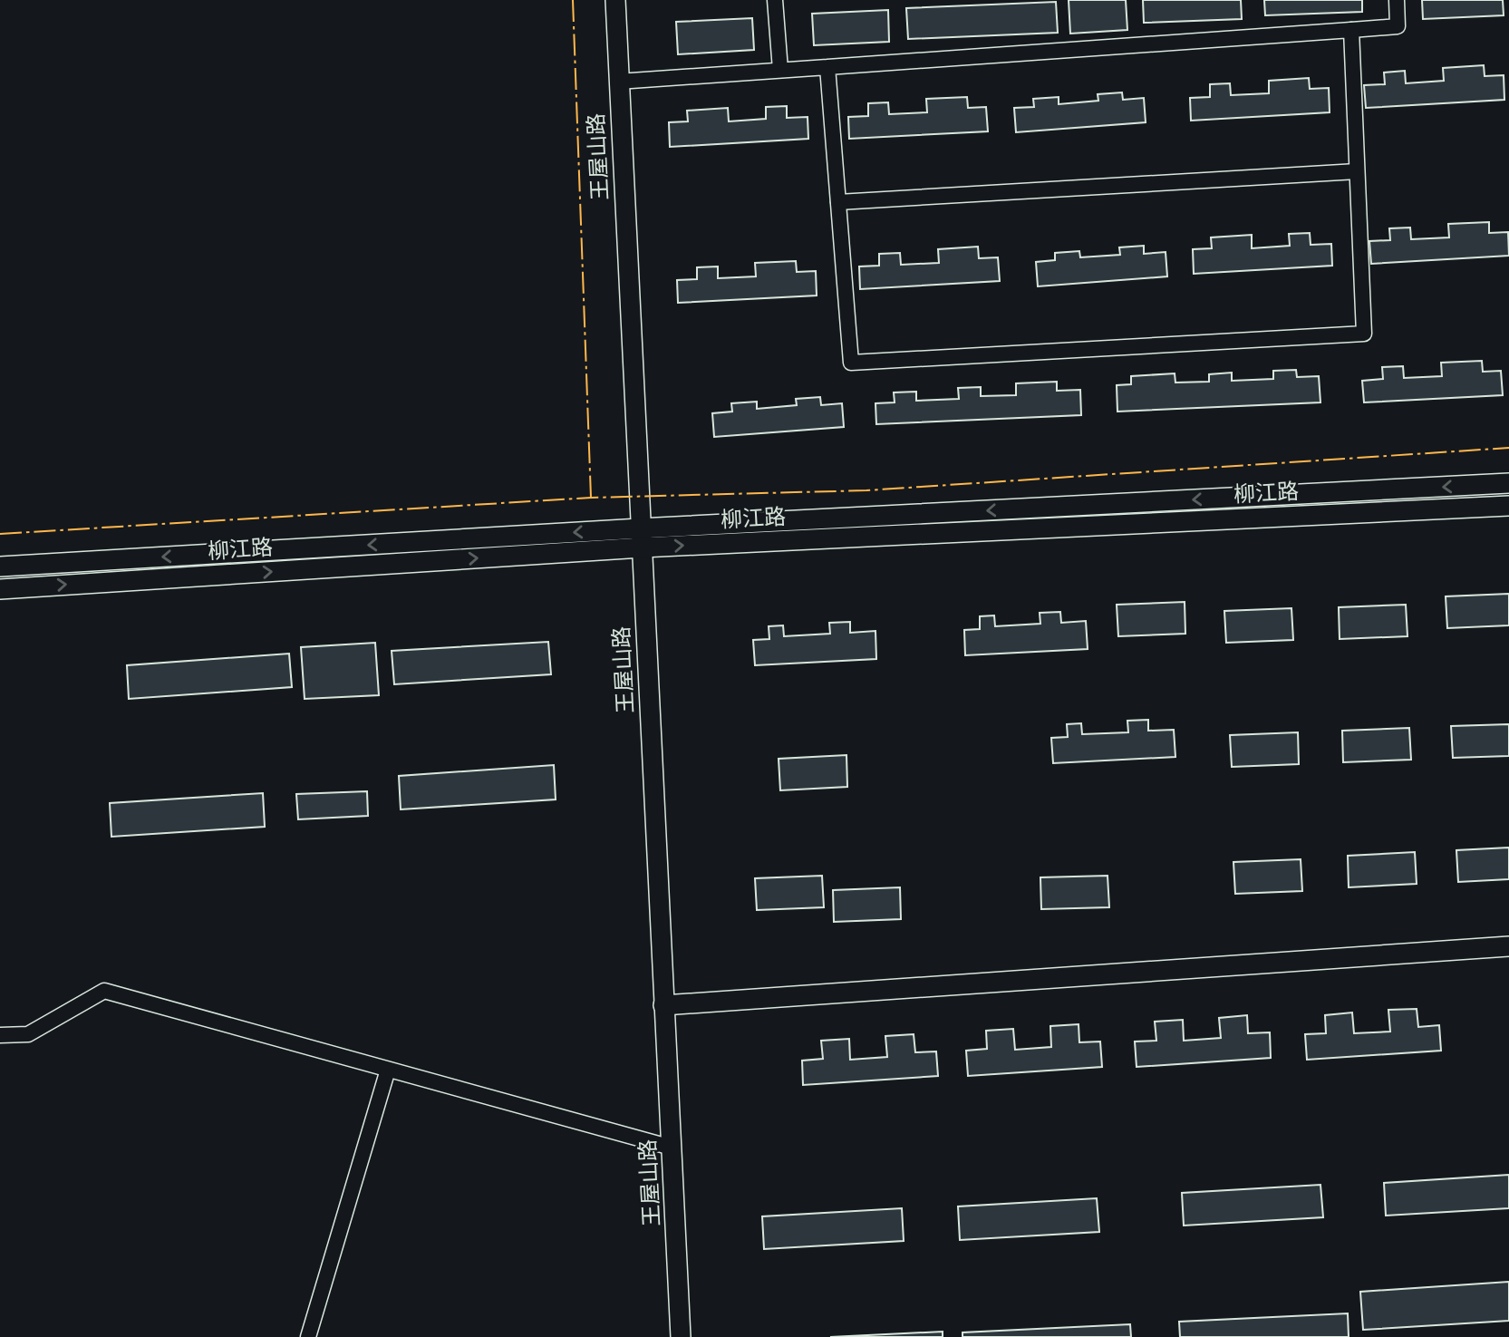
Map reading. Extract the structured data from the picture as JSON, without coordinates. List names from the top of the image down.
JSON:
{
  "streets": {
    "street": ["王屋山路", "柳江路"]
  },
  "crossings": [
    ["王屋山路", "柳江路"]
  ]
}
